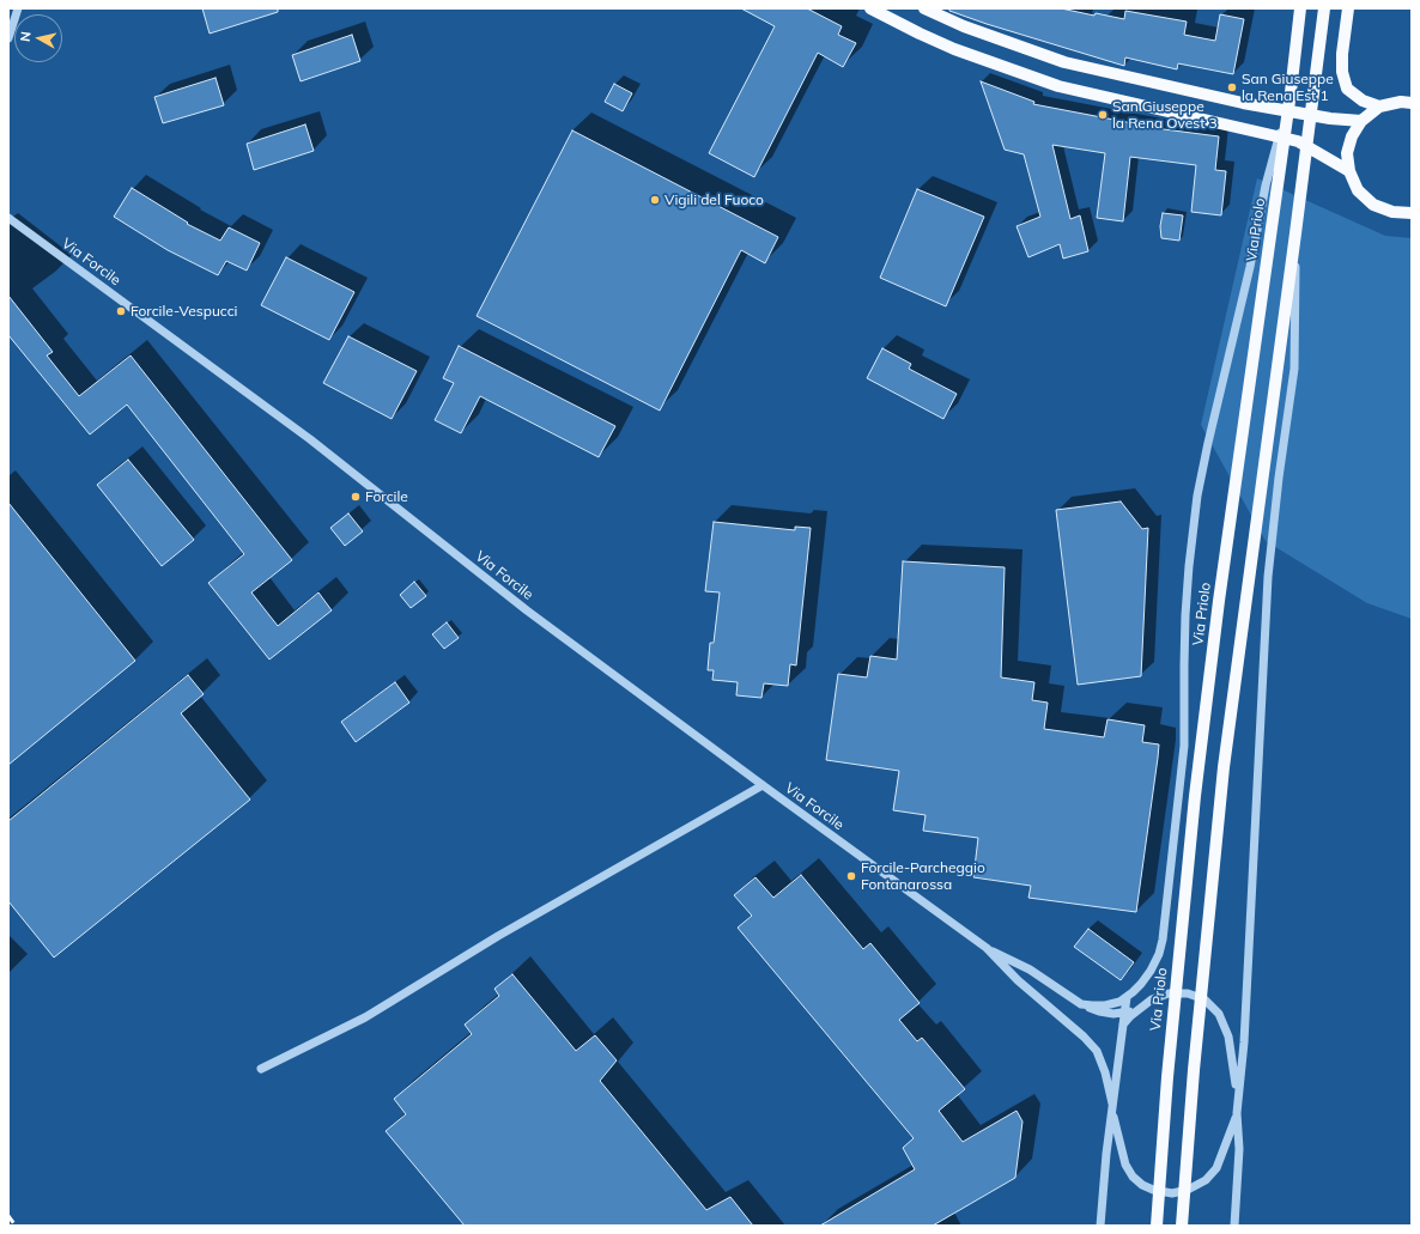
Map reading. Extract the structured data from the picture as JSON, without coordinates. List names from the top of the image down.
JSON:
{
  "streets": {
    "main road": ["Via Priolo"],
    "street": ["Via Forcile"]
  },
  "places": [
    "San Giuseppe la Rena Est 1",
    "San Giuseppe la Rena Ovest 3",
    "Vigili del Fuoco",
    "Forcile-Vespucci",
    "Forcile",
    "Forcile-Parcheggio Fontanarossa"
  ],
  "north": "left"
}
